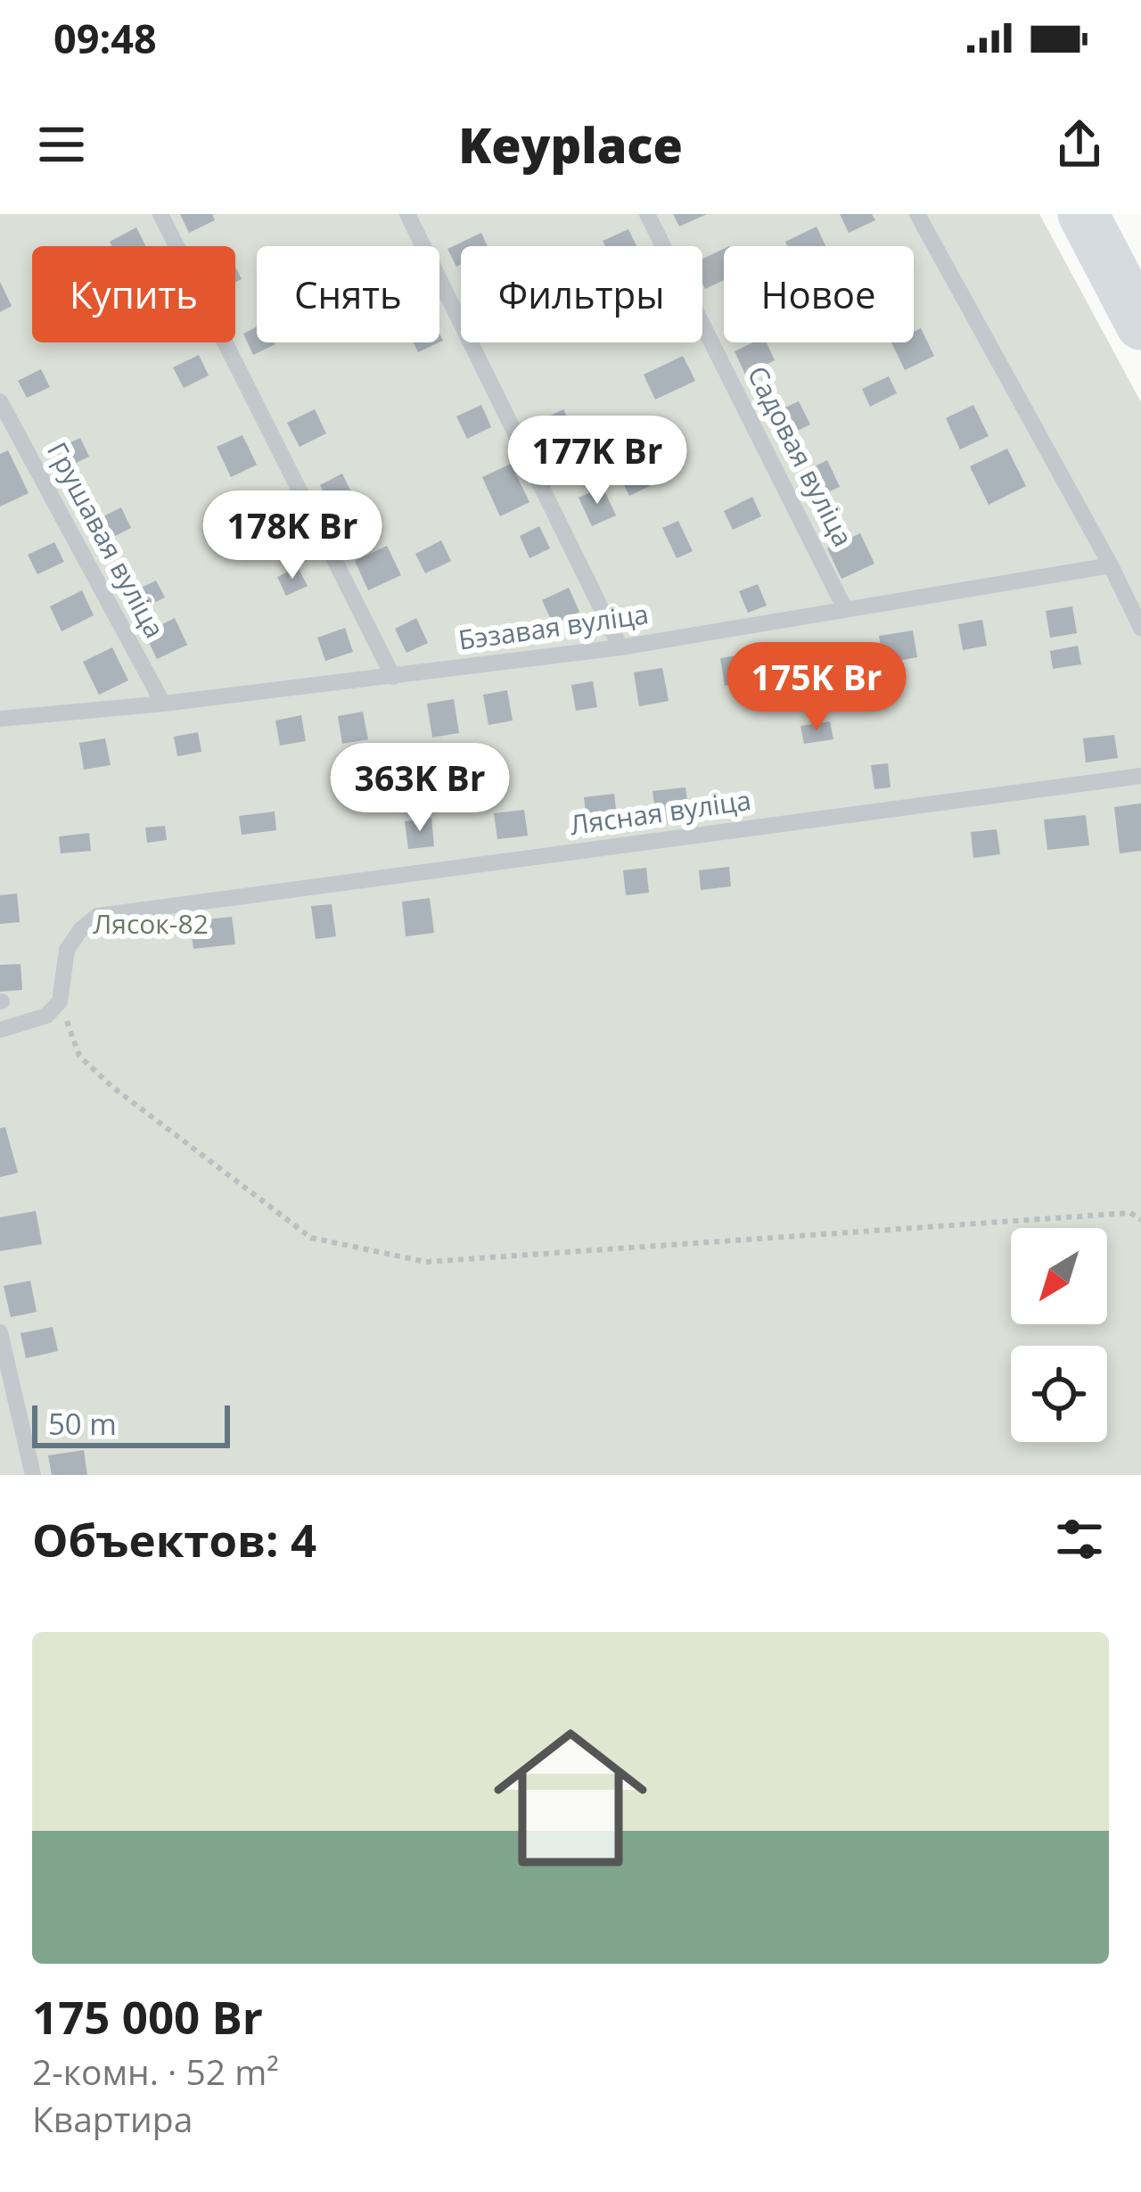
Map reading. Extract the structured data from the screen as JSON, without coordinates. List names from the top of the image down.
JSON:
{
  "streets": {
    "lane": [
      "Садовая вуліца",
      "Грушавая вуліца",
      "Бэзавая вуліца",
      "Лясная вуліца"
    ]
  },
  "crossings": [
    ["Садовая вуліца", "Бэзавая вуліца"],
    ["Грушавая вуліца", "Бэзавая вуліца"]
  ],
  "parks": ["Лясок-82"],
  "scale_bar": "50 m",
  "north": "bottom left",
  "page": {
    "status": "09:48",
    "header": "Keyplace",
    "chip": [
      "Купить",
      "Снять",
      "Фильтры",
      "Новое"
    ],
    "price": [
      "177K Br",
      "178K Br",
      "175K Br",
      "363K Br"
    ],
    "scale": "50 m",
    "heading": "Объектов: 4",
    "list": [
      {
        "name": "175 000 Br",
        "note": "2-комн. · 52 m² · Квартира"
      }
    ]
  }
}
